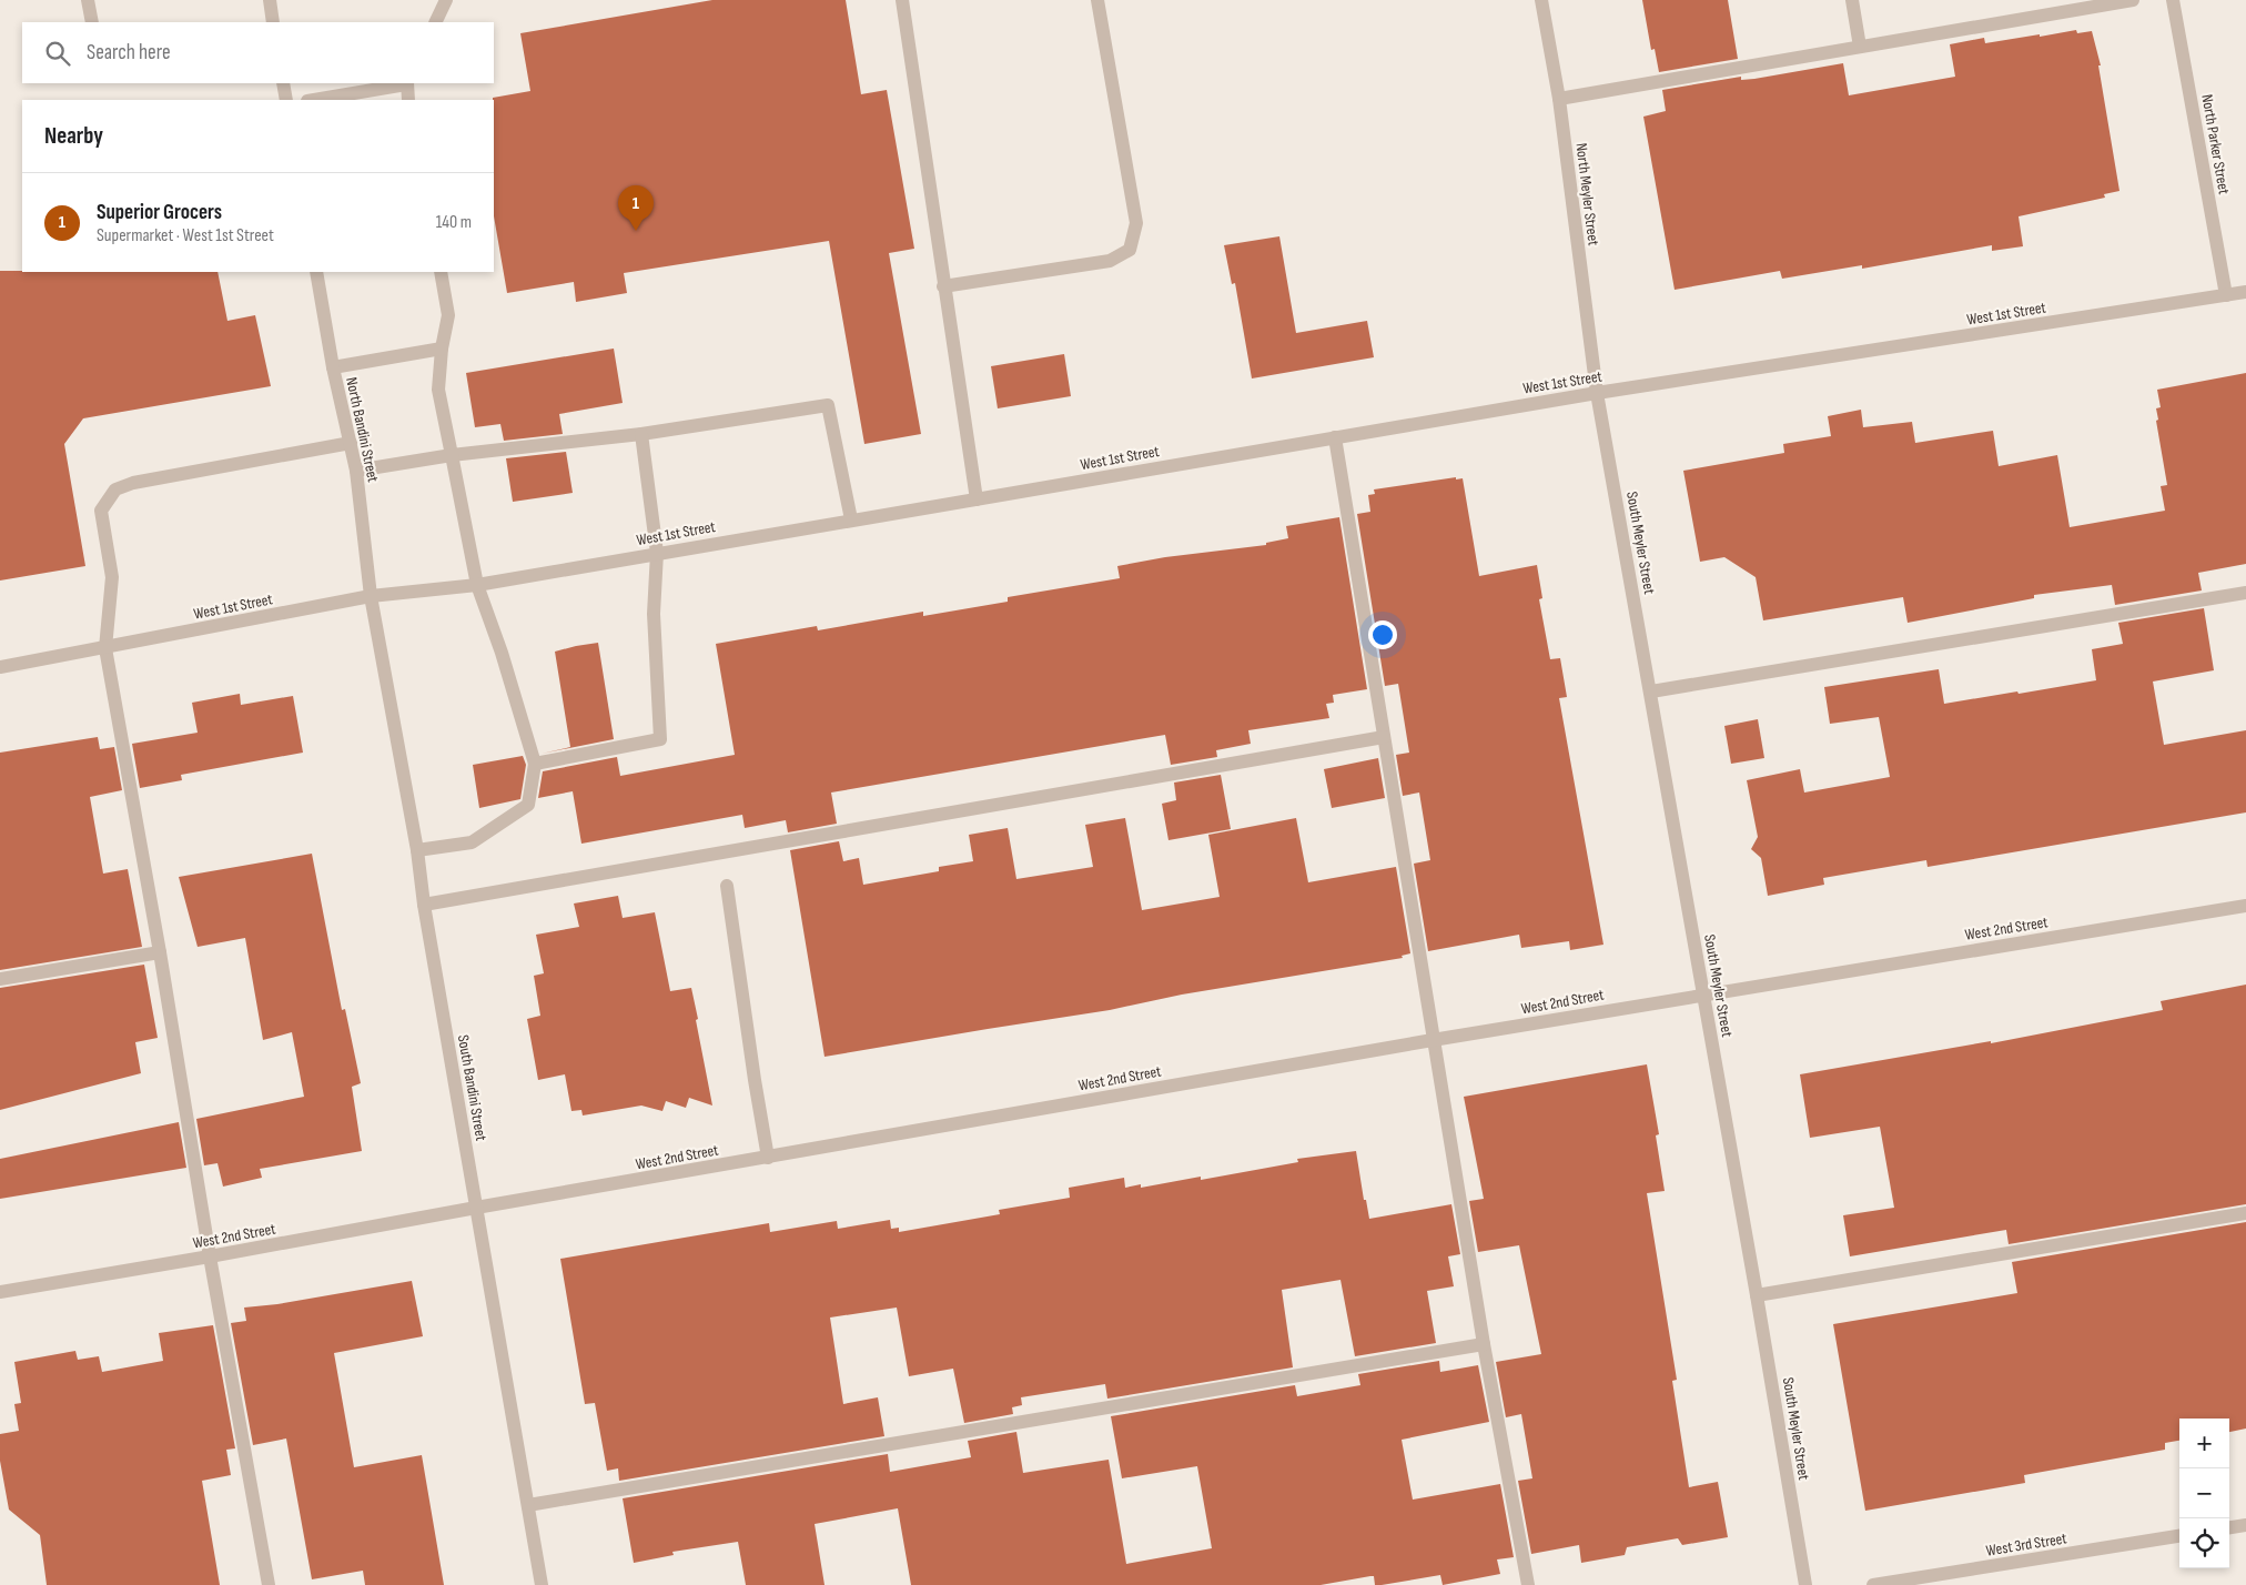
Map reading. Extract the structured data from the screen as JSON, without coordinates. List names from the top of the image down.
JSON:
{
  "streets": {
    "street": [
      "North Parker Street",
      "North Meyler Street",
      "West 1st Street",
      "North Bandini Street",
      "South Meyler Street",
      "West 2nd Street",
      "South Bandini Street",
      "West 3rd Street"
    ]
  },
  "crossings": [
    ["North Parker Street", "West 1st Street"],
    ["North Meyler Street", "West 1st Street"],
    ["North Meyler Street", "South Meyler Street"],
    ["West 1st Street", "North Bandini Street"],
    ["West 1st Street", "South Meyler Street"],
    ["West 1st Street", "South Bandini Street"],
    ["North Bandini Street", "South Bandini Street"],
    ["South Meyler Street", "West 2nd Street"],
    ["West 2nd Street", "South Bandini Street"]
  ],
  "page": {
    "search": "Search here",
    "heading": "Nearby",
    "list": [
      {
        "mark": "1",
        "name": "Superior Grocers",
        "note": "Supermarket · West 1st Street",
        "value": "140 m"
      }
    ],
    "pins": "1",
    "map_buttons": ["+", "−"]
  }
}
